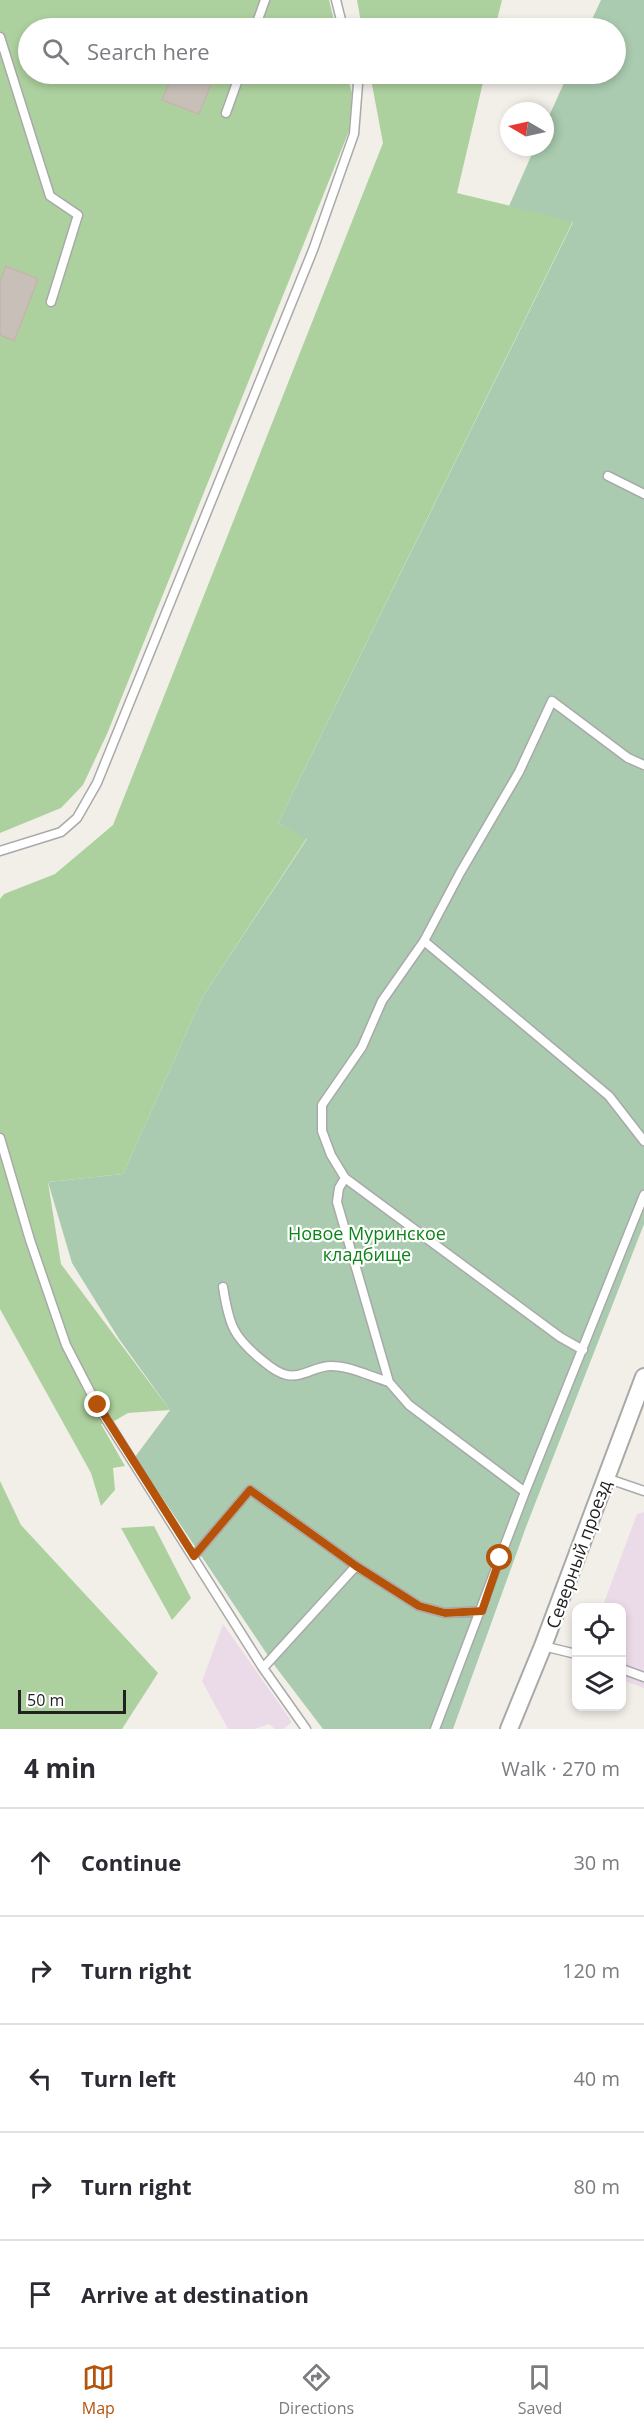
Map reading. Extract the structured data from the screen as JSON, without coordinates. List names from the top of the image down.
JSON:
{
  "streets": {
    "street": ["Северный проезд"]
  },
  "parks": ["Новое Муринское кладбище"],
  "scale_bar": "50 m",
  "north": "left",
  "page": {
    "search": "Search here",
    "scale": "50 m",
    "heading": ["4 min", "Walk · 270 m"],
    "list": [
      ["Continue", "30 m"],
      ["Turn right", "120 m"],
      ["Turn left", "40 m"],
      ["Turn right", "80 m"],
      "Arrive at destination"
    ],
    "nav": ["Map", "Directions", "Saved"]
  }
}
